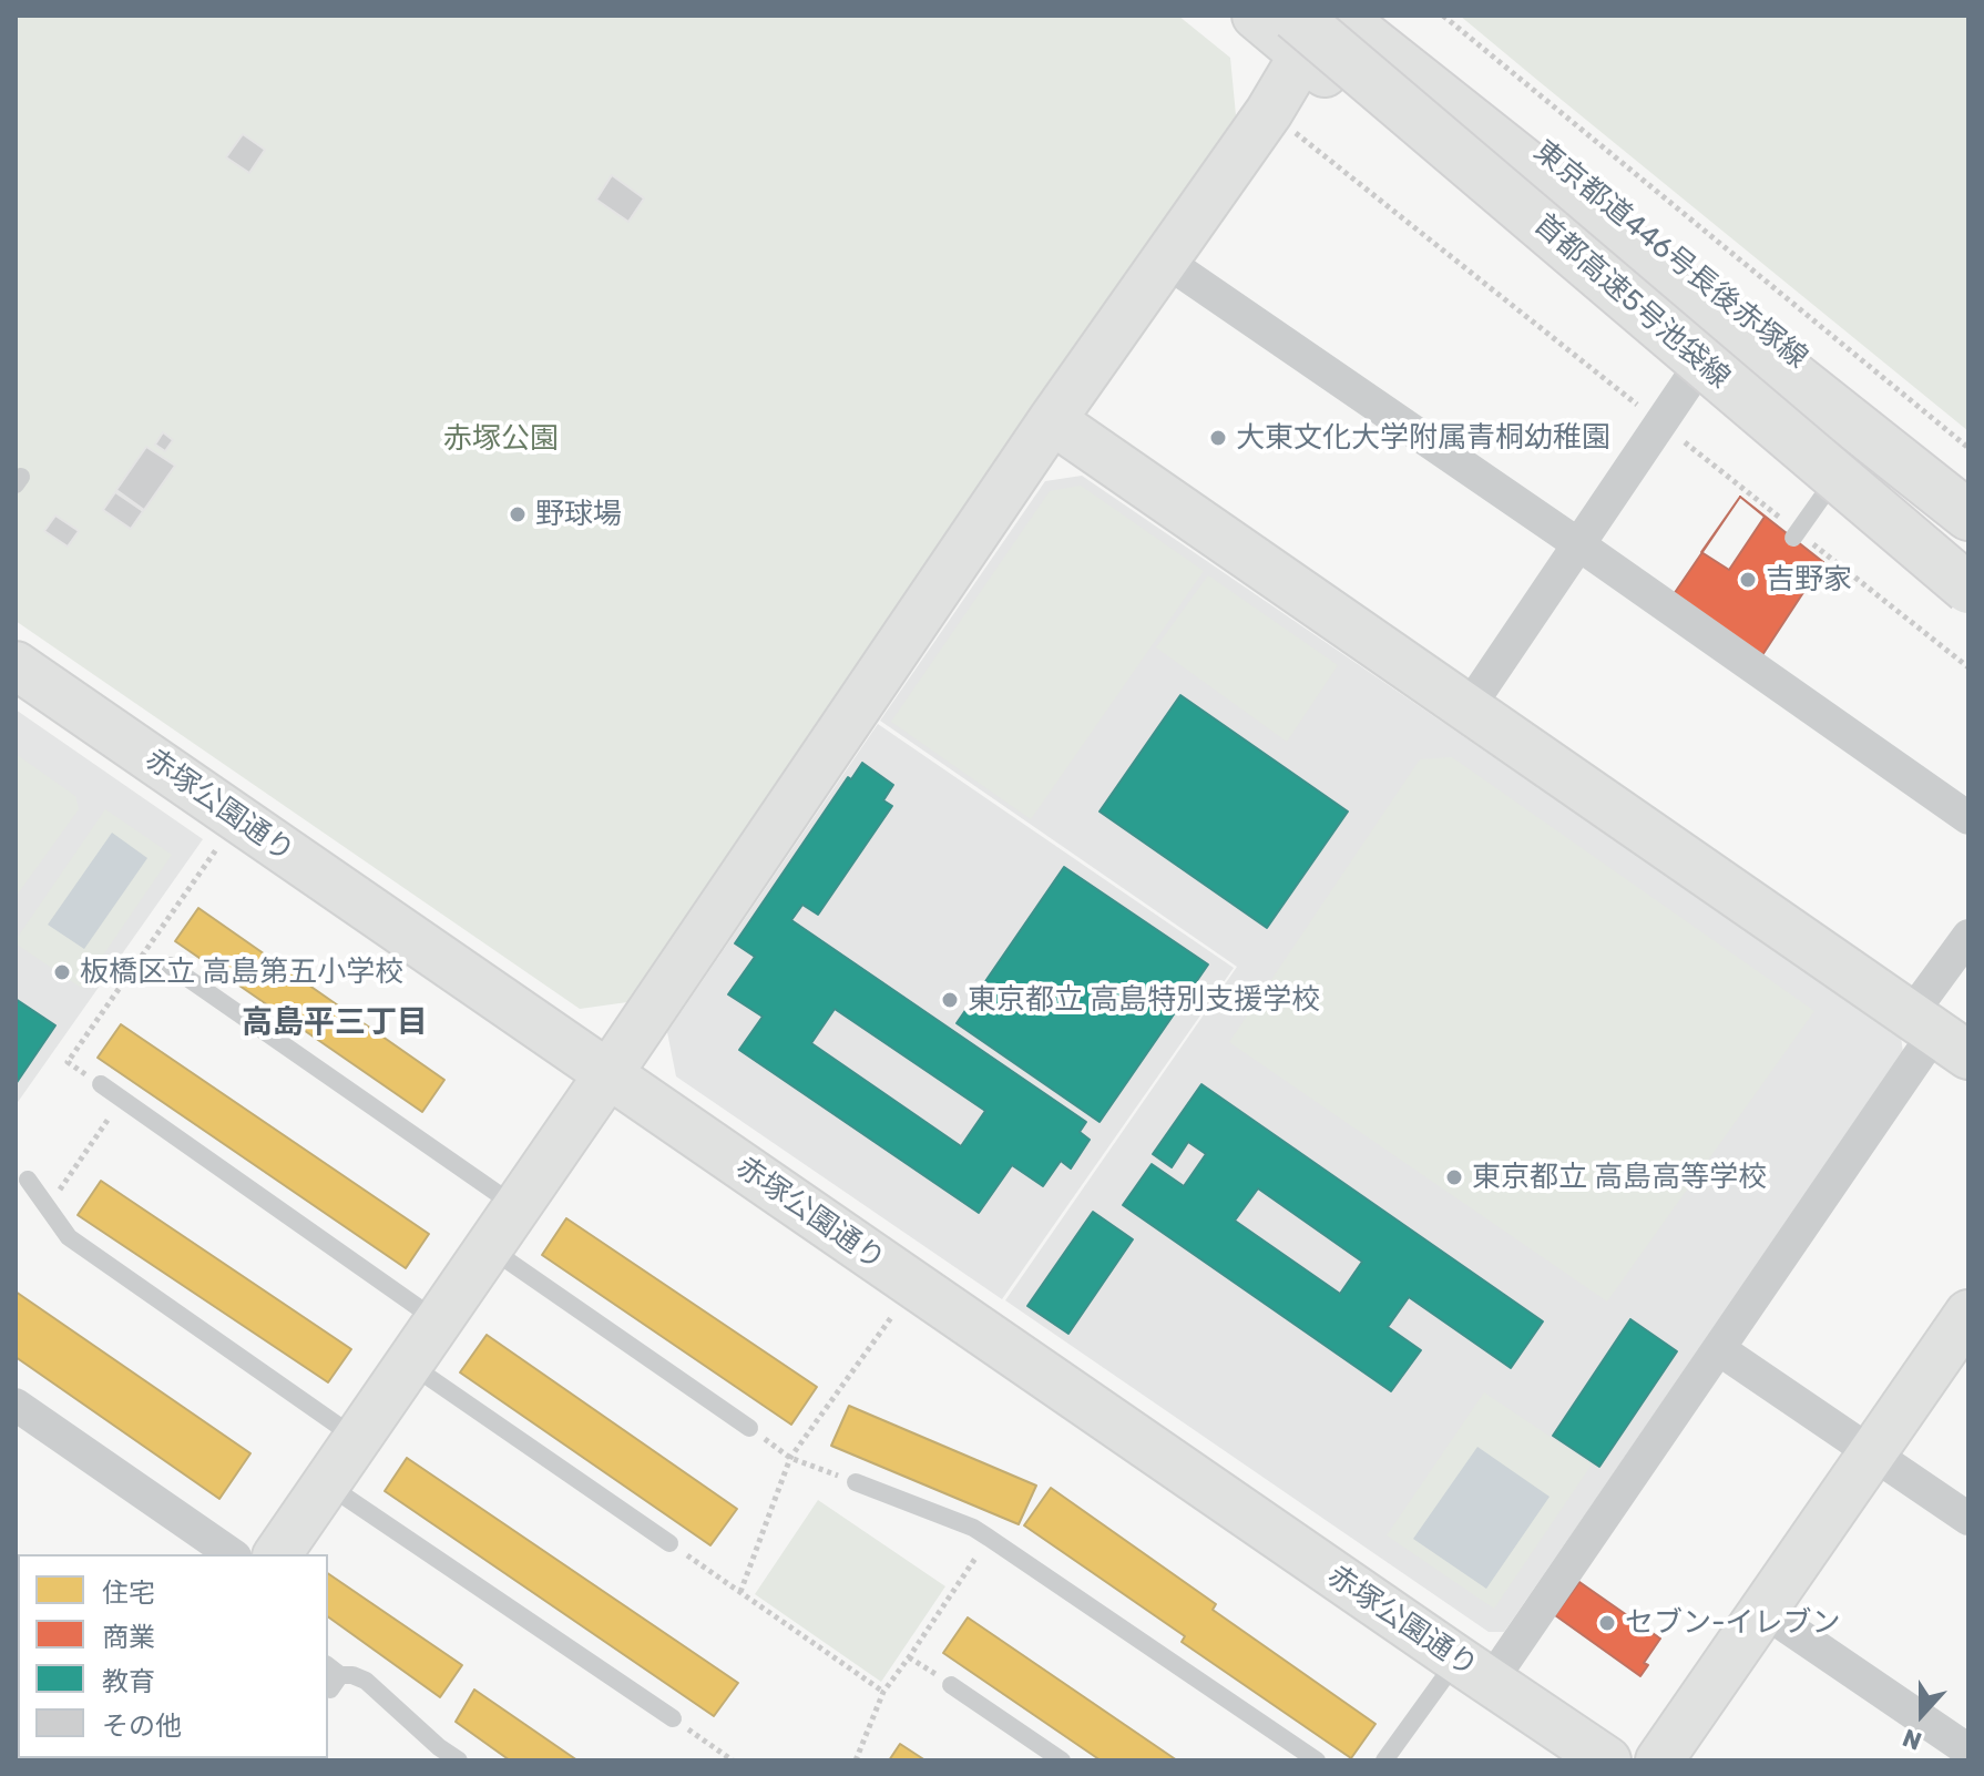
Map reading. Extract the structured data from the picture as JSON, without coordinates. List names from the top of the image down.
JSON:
{
  "streets": {
    "highway": ["首都高速5号池袋線"],
    "street": ["東京都道446号長後赤塚線", "赤塚公園通り"]
  },
  "districts": ["高島平三丁目"],
  "parks": ["赤塚公園"],
  "places": [
    "大東文化大学附属青桐幼稚園",
    "野球場",
    "吉野家",
    "板橋区立 高島第五小学校",
    "東京都立 高島特別支援学校",
    "東京都立 高島高等学校",
    "セブン-イレブン"
  ],
  "legend": [
    "住宅",
    "商業",
    "教育",
    "その他"
  ],
  "north": "bottom"
}
